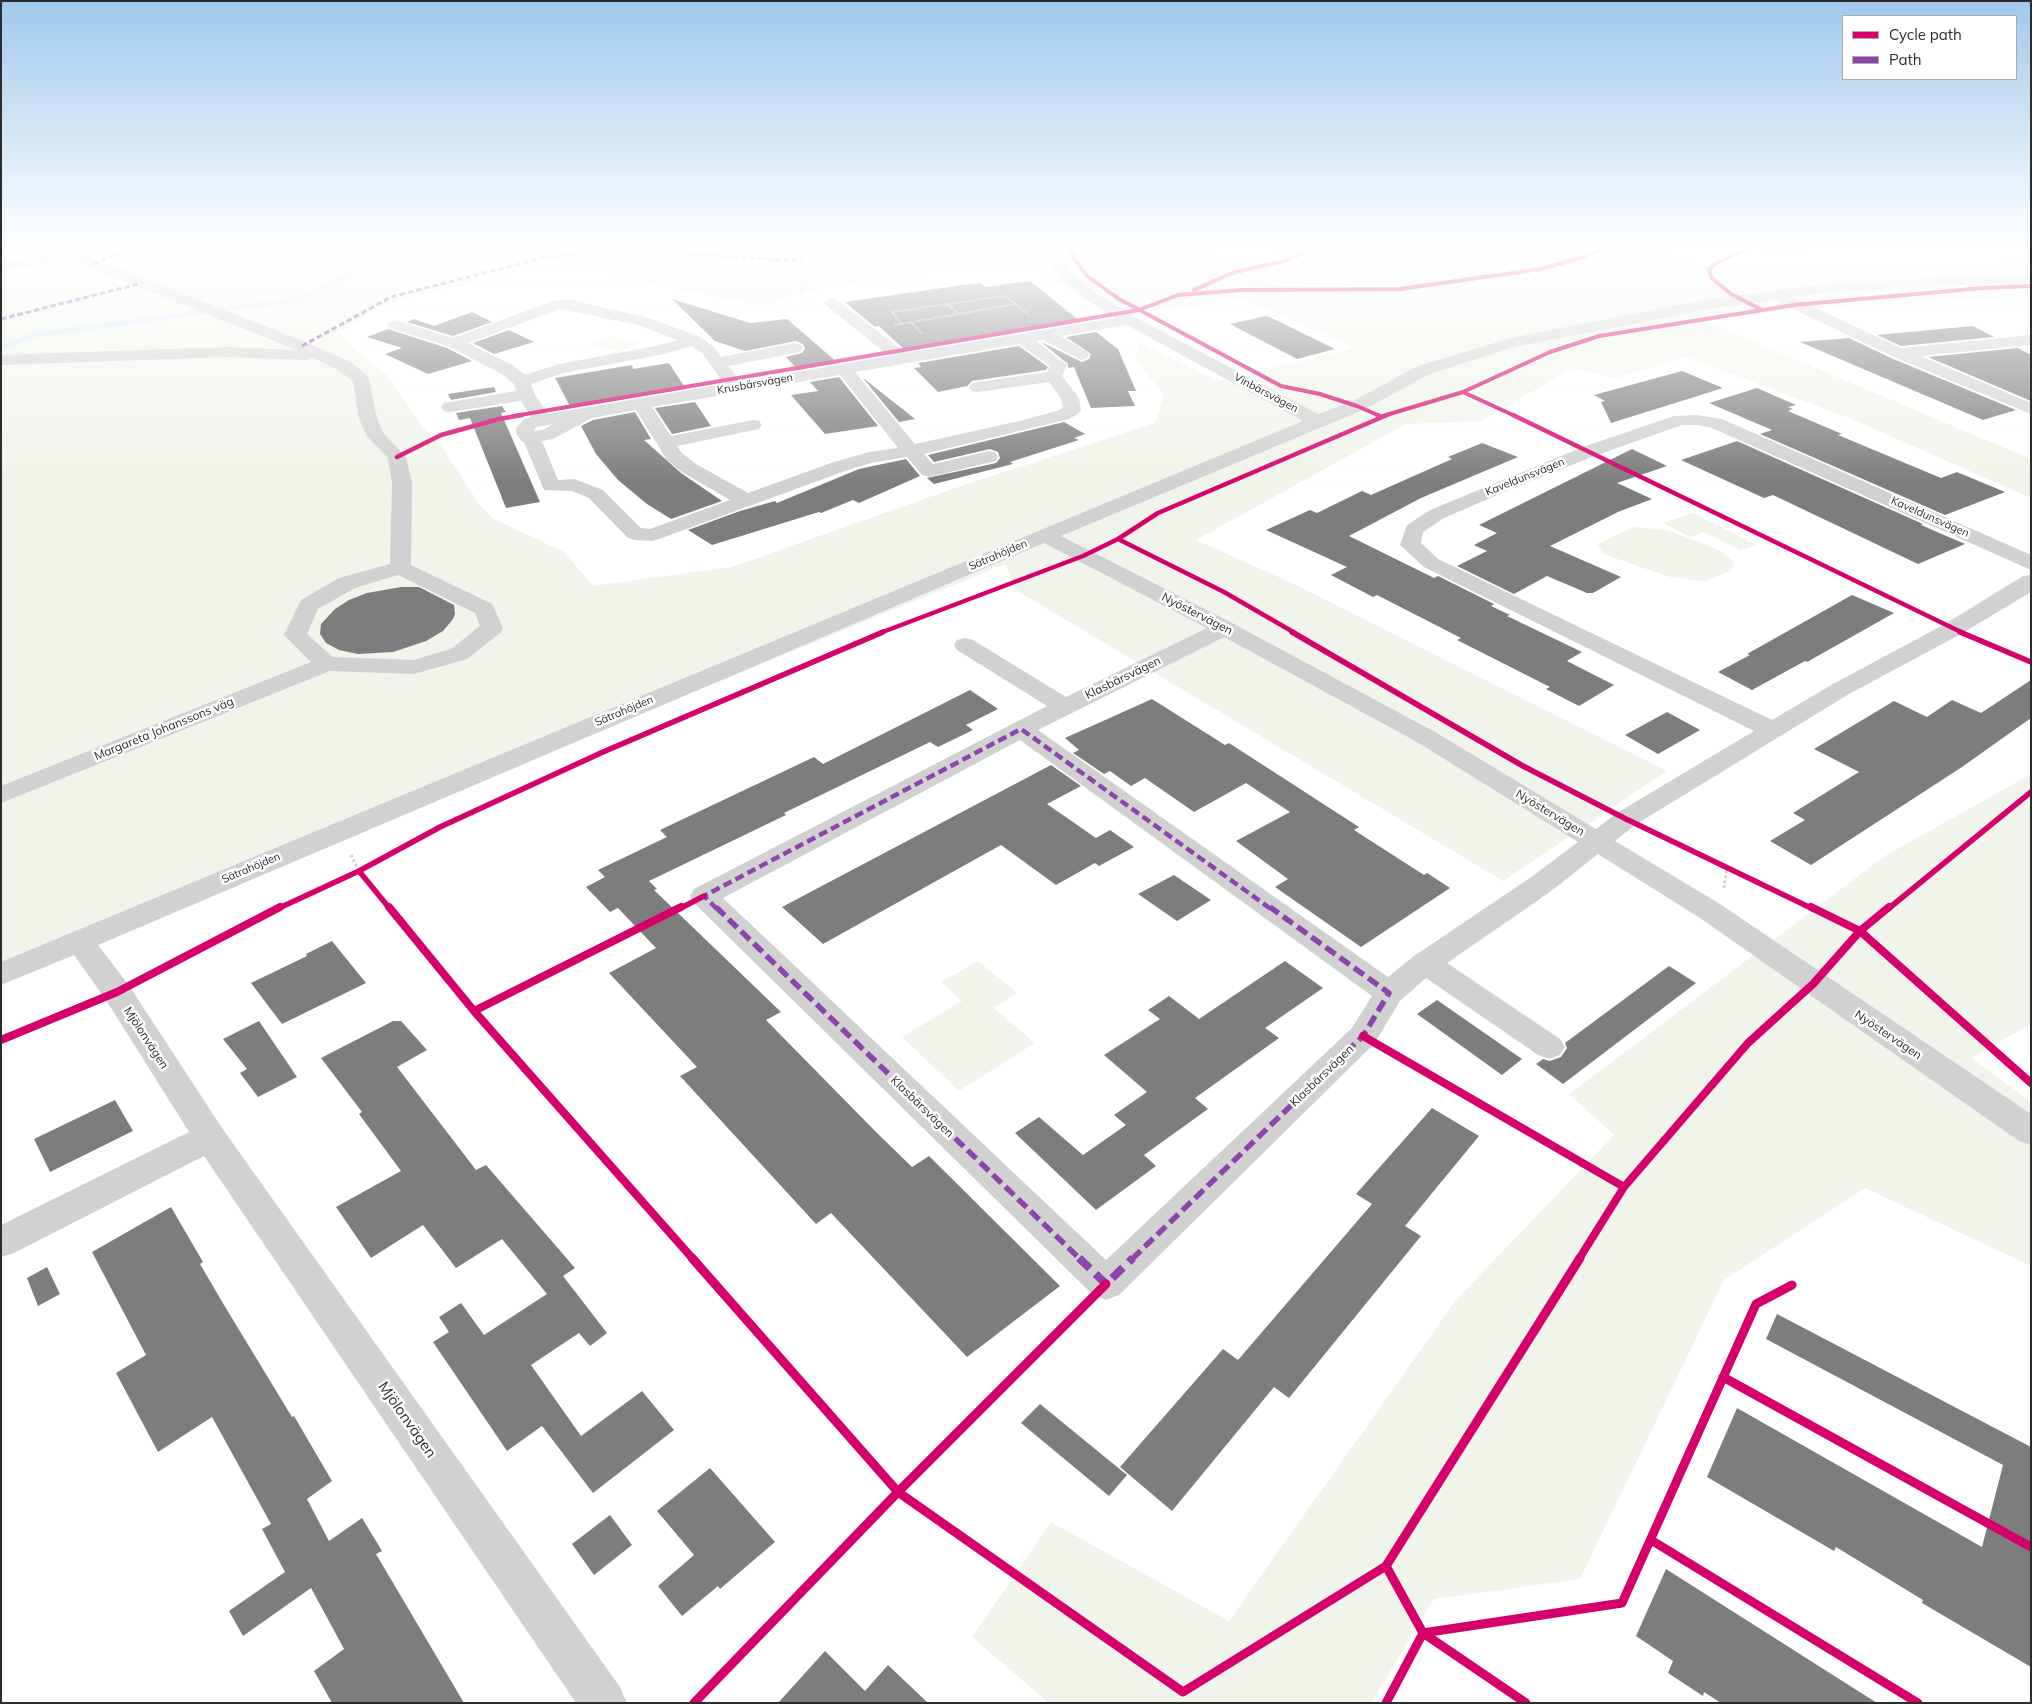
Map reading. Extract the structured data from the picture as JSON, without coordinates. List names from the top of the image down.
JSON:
{
  "streets": {
    "street": [
      "Krusbärsvägen",
      "Vinbärsvägen",
      "Kaveldunsvägen",
      "Sätrahöjden",
      "Nyöstervägen",
      "Klasbärsvägen",
      "Margareta Johanssons väg",
      "Mjölonvägen"
    ]
  },
  "crossings": [
    ["Vinbärsvägen", "Sätrahöjden"],
    ["Sätrahöjden", "Nyöstervägen"],
    ["Sätrahöjden", "Mjölonvägen"],
    ["Nyöstervägen", "Klasbärsvägen"]
  ],
  "legend": ["Cycle path", "Path"]
}
